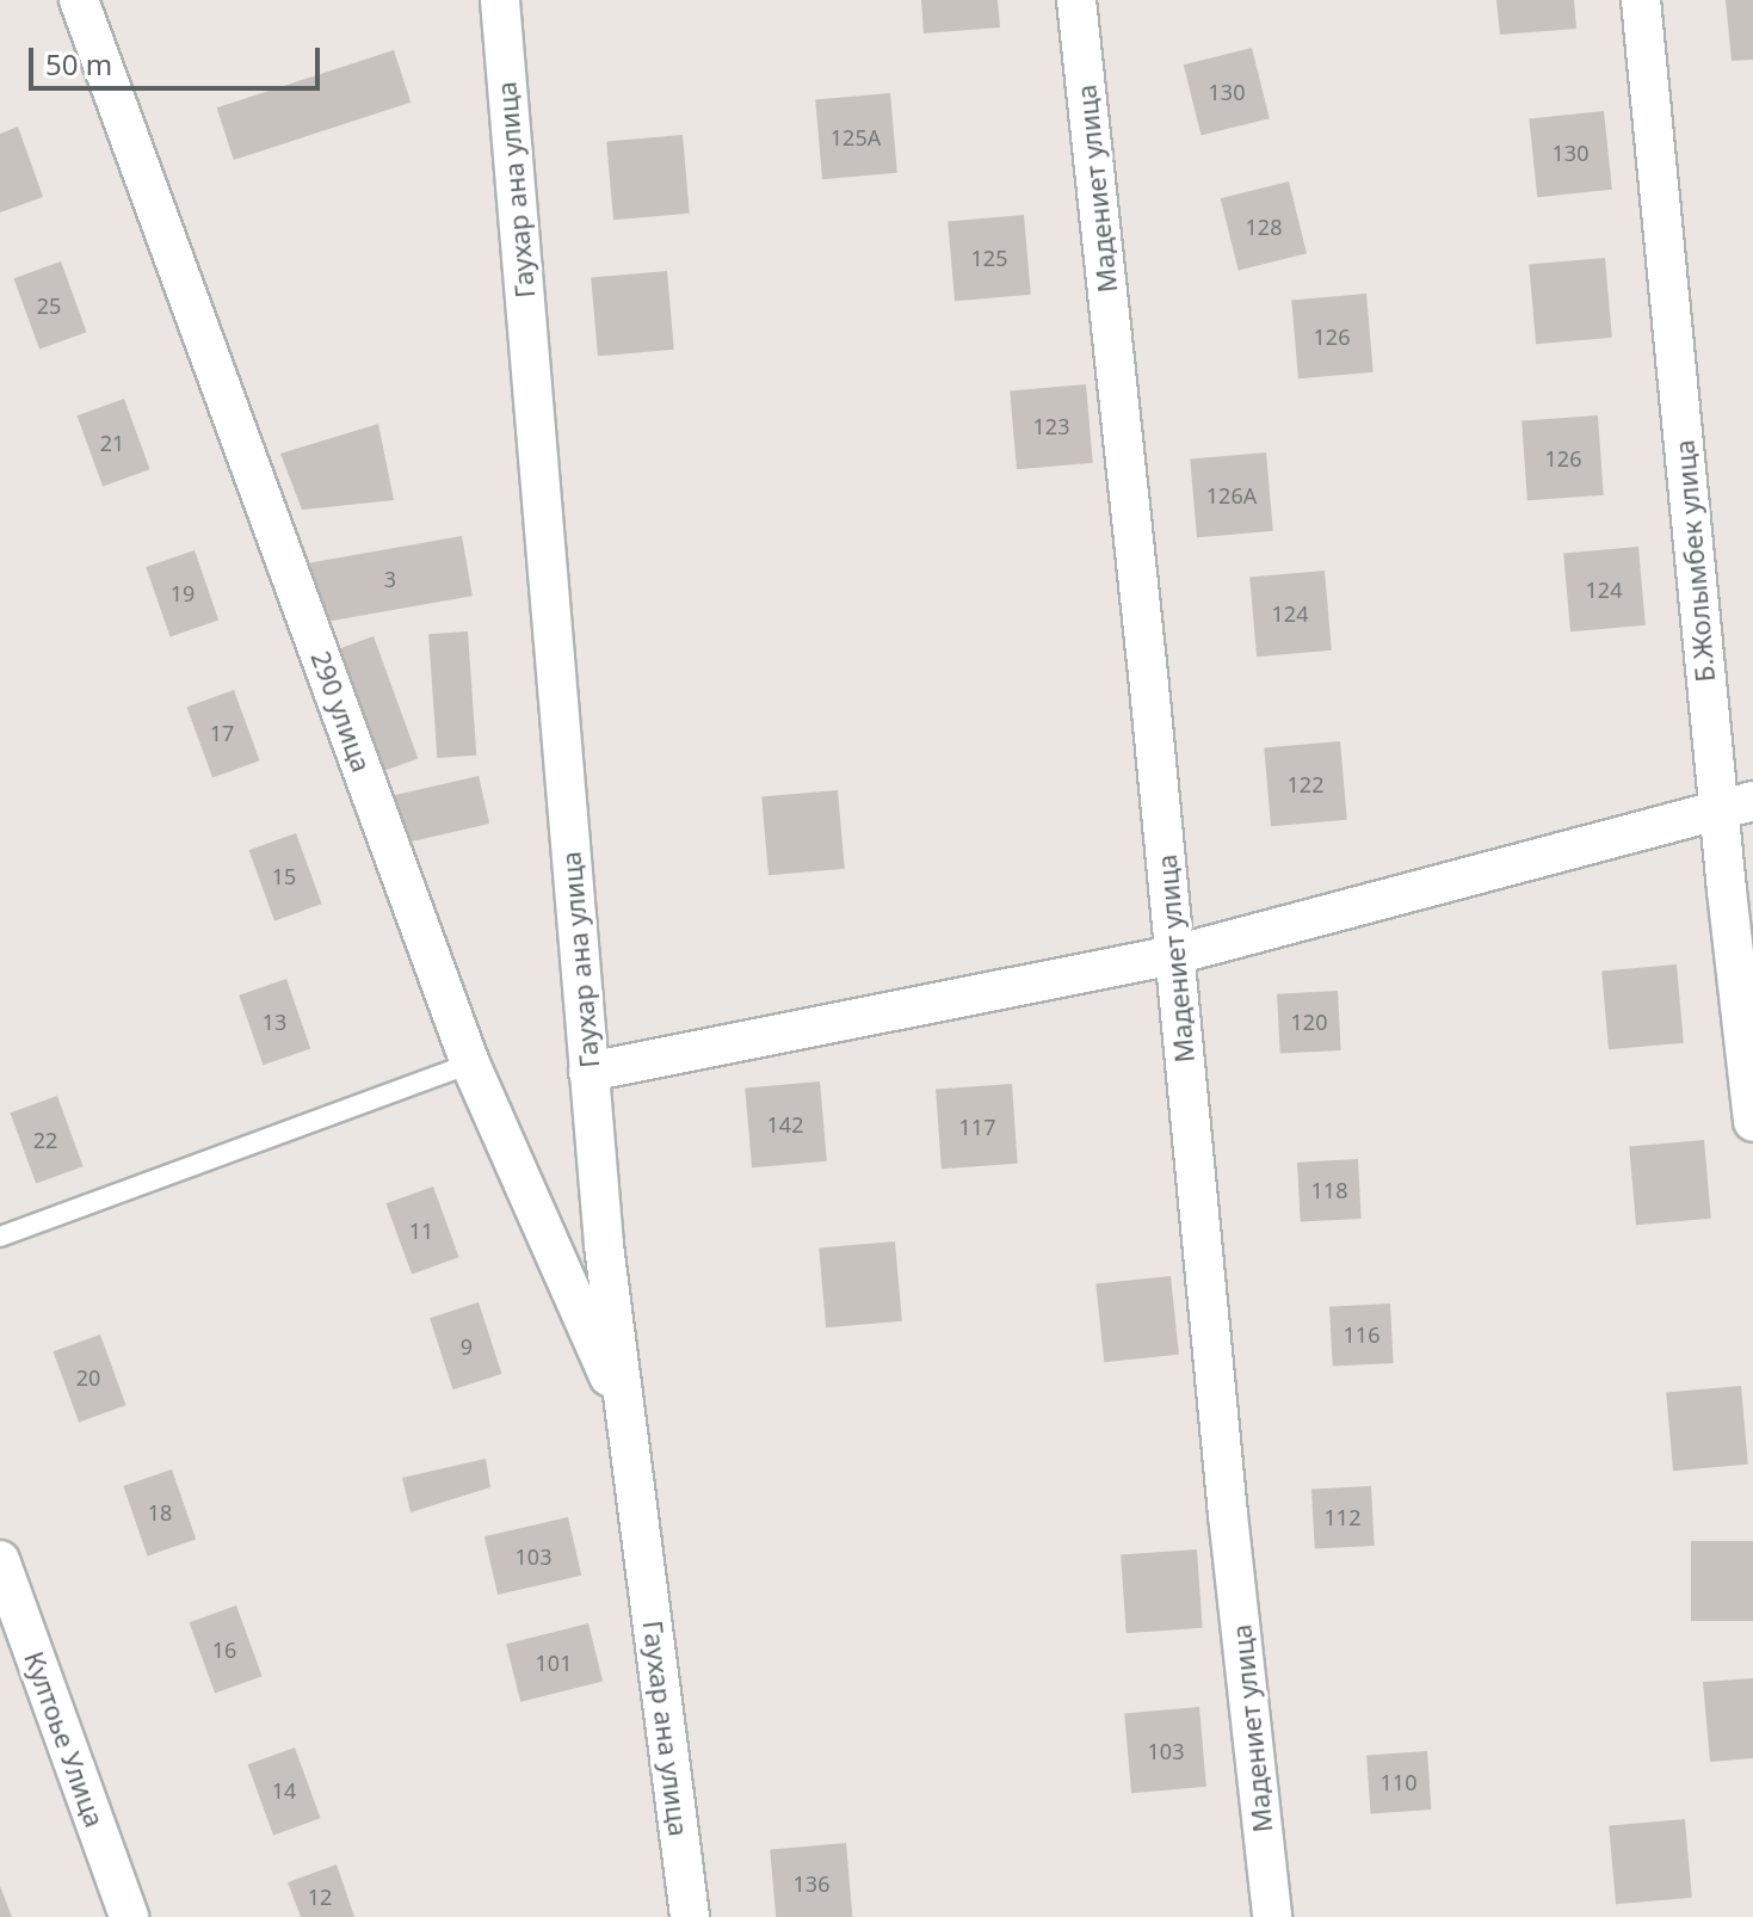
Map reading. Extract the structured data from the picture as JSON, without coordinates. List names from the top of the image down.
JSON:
{
  "streets": {
    "street": [
      "Мадениет улица",
      "Гаухар ана улица",
      "Б.Жолымбек улица",
      "290 улица",
      "Култоье Улица"
    ]
  },
  "crossings": [
    ["Гаухар ана улица", "290 улица"]
  ],
  "house_numbers": [
    "130",
    "125А",
    "130",
    "128",
    "125",
    "25",
    "126",
    "123",
    "21",
    "126",
    "126А",
    "3",
    "124",
    "19",
    "124",
    "17",
    "122",
    "15",
    "13",
    "120",
    "142",
    "117",
    "22",
    "118",
    "11",
    "116",
    "9",
    "20",
    "18",
    "112",
    "103",
    "16",
    "101",
    "103",
    "110",
    "14",
    "136",
    "12"
  ],
  "scale_bar": "50 m"
}
